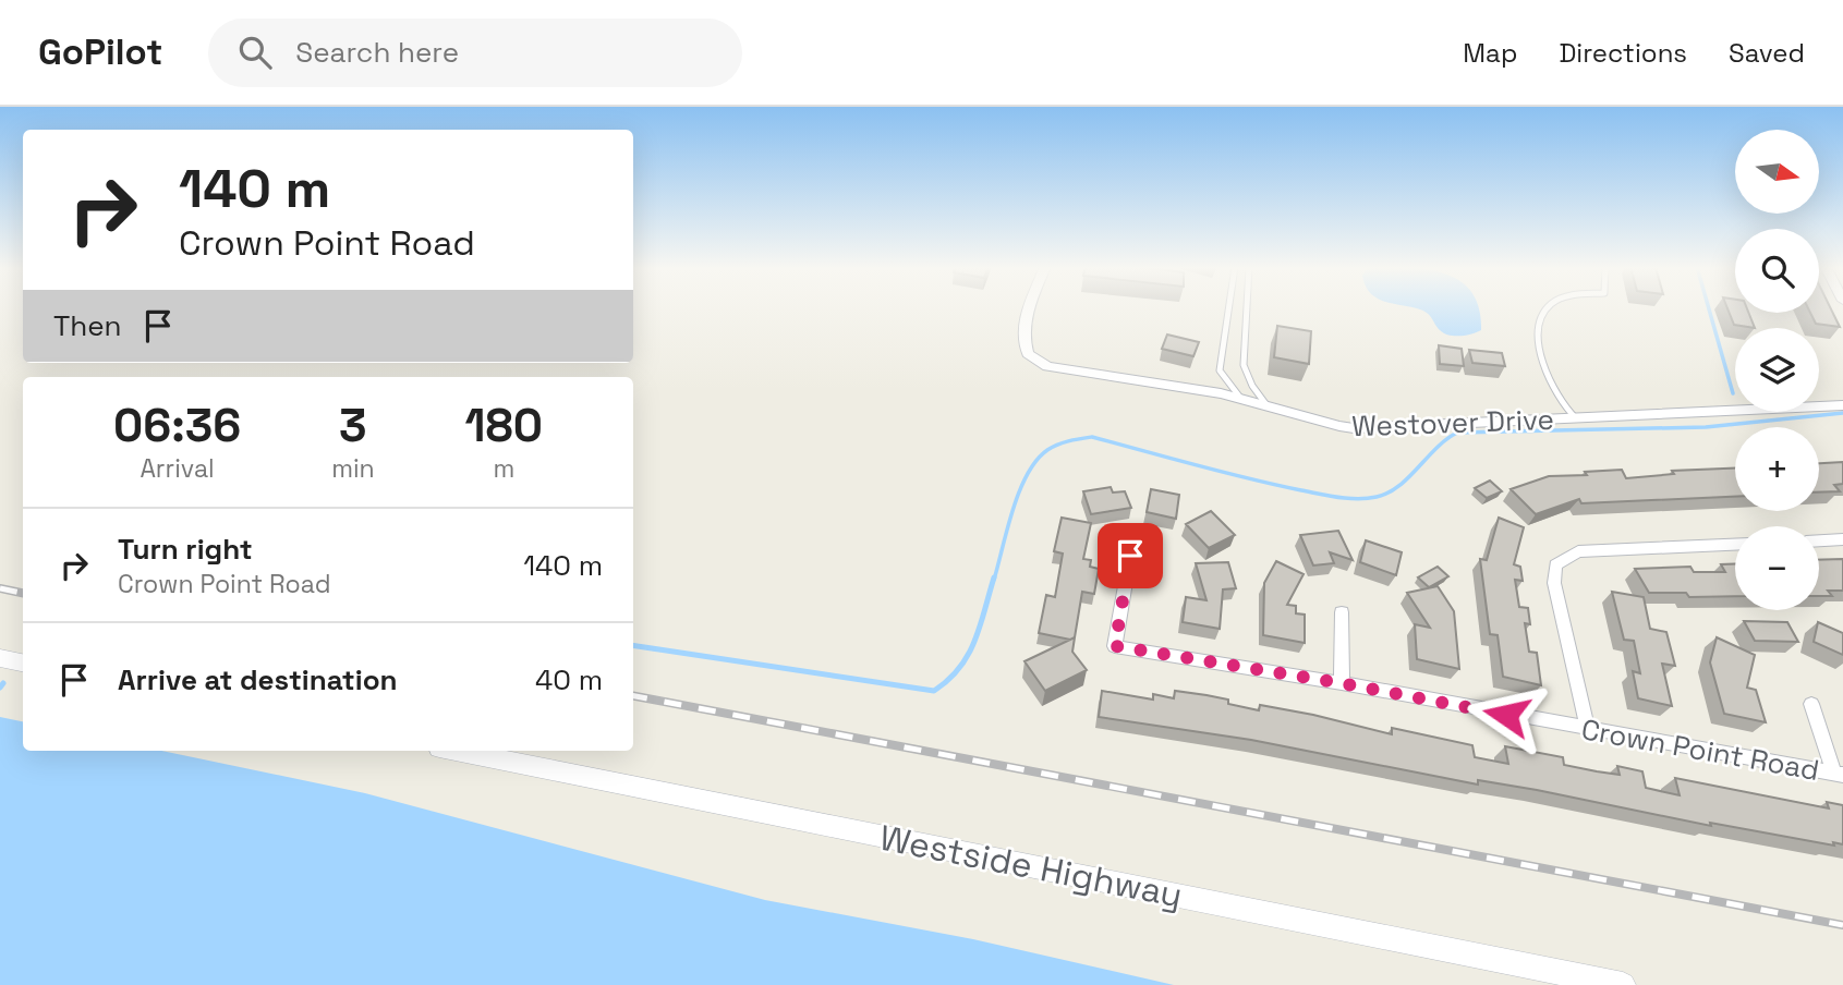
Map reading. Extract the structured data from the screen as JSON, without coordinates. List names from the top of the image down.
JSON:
{
  "streets": {
    "main road": ["Westside Highway"],
    "street": ["Westover Drive", "Crown Point Road"]
  },
  "north": "right",
  "page": {
    "header": "GoPilot",
    "search": "Search here",
    "nav": ["Map", "Directions", "Saved"],
    "map_buttons": ["+", "−"],
    "turn": ["140 m", "Crown Point Road"],
    "then": "Then",
    "eta": [
      "06:36",
      "Arrival",
      "3",
      "min",
      "180",
      "m"
    ],
    "list": [
      {
        "name": "Turn right",
        "note": "Crown Point Road",
        "value": "140 m"
      },
      {
        "name": "Arrive at destination",
        "value": "40 m"
      }
    ]
  }
}
